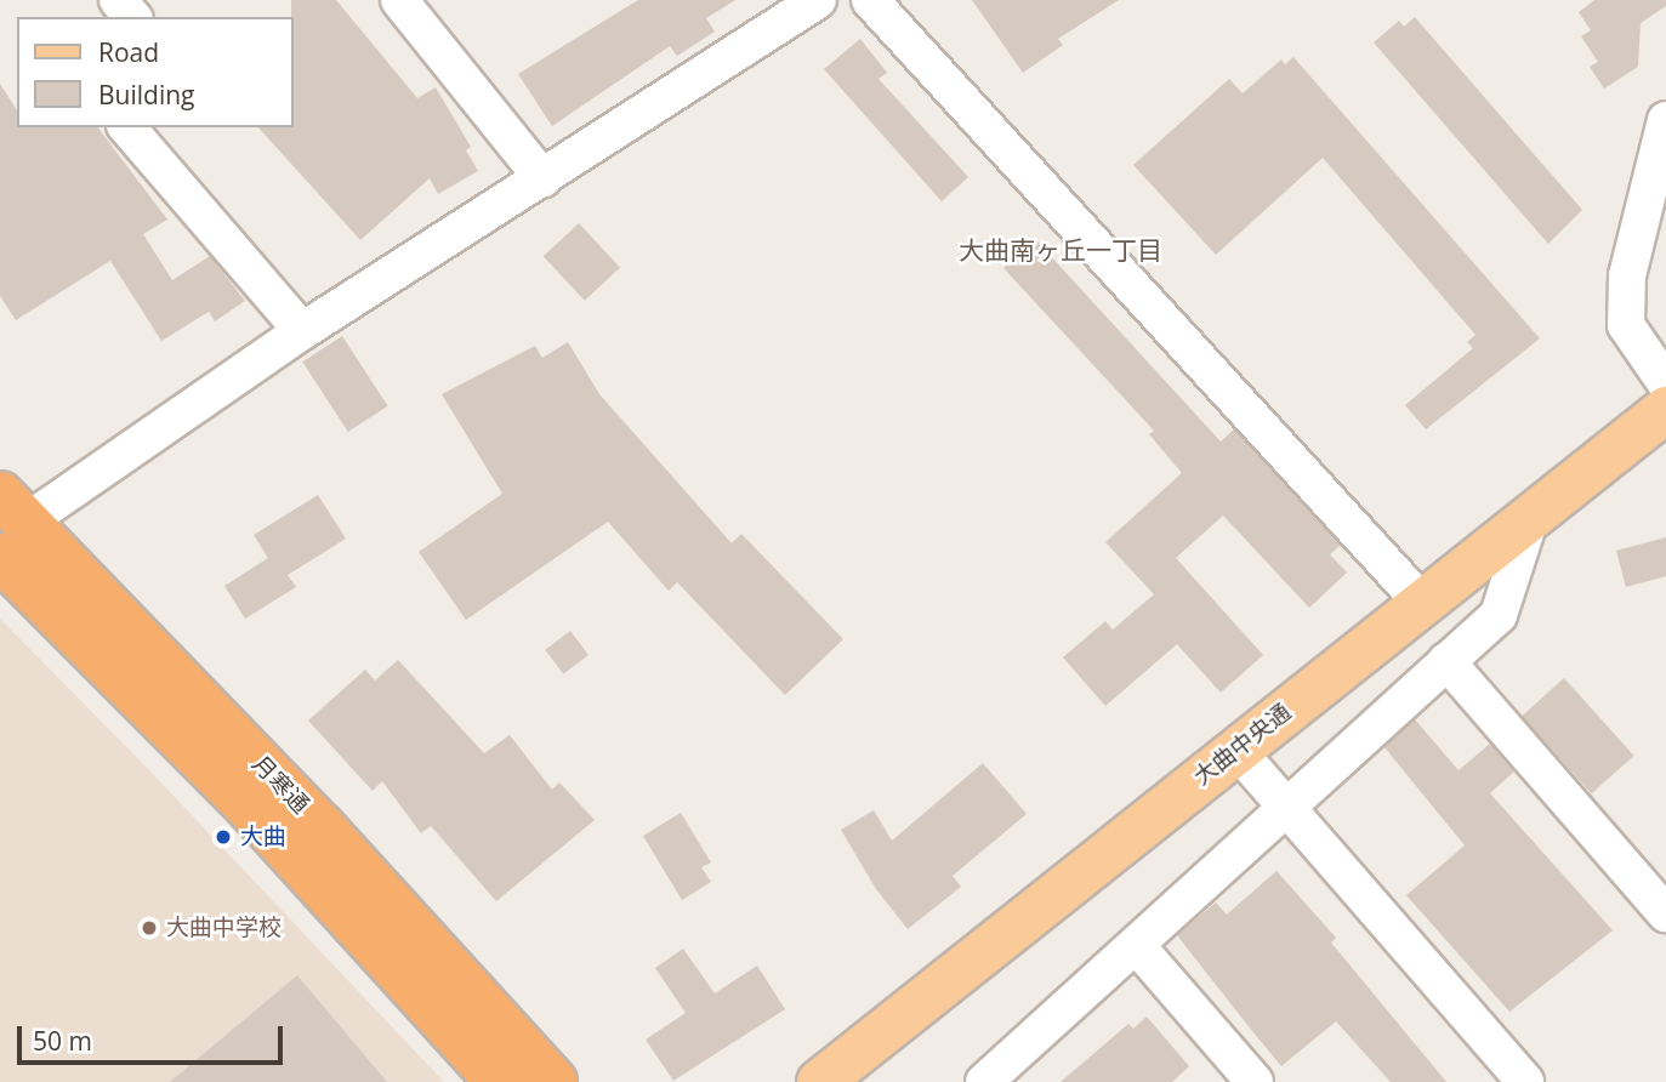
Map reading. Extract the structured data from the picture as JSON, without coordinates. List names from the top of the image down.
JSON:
{
  "streets": {
    "highway": ["月寒通"],
    "main road": ["大曲中央通"]
  },
  "districts": ["大曲南ヶ丘一丁目"],
  "places": ["大曲", "大曲中学校"],
  "legend": ["Road", "Building"],
  "scale_bar": "50 m"
}
